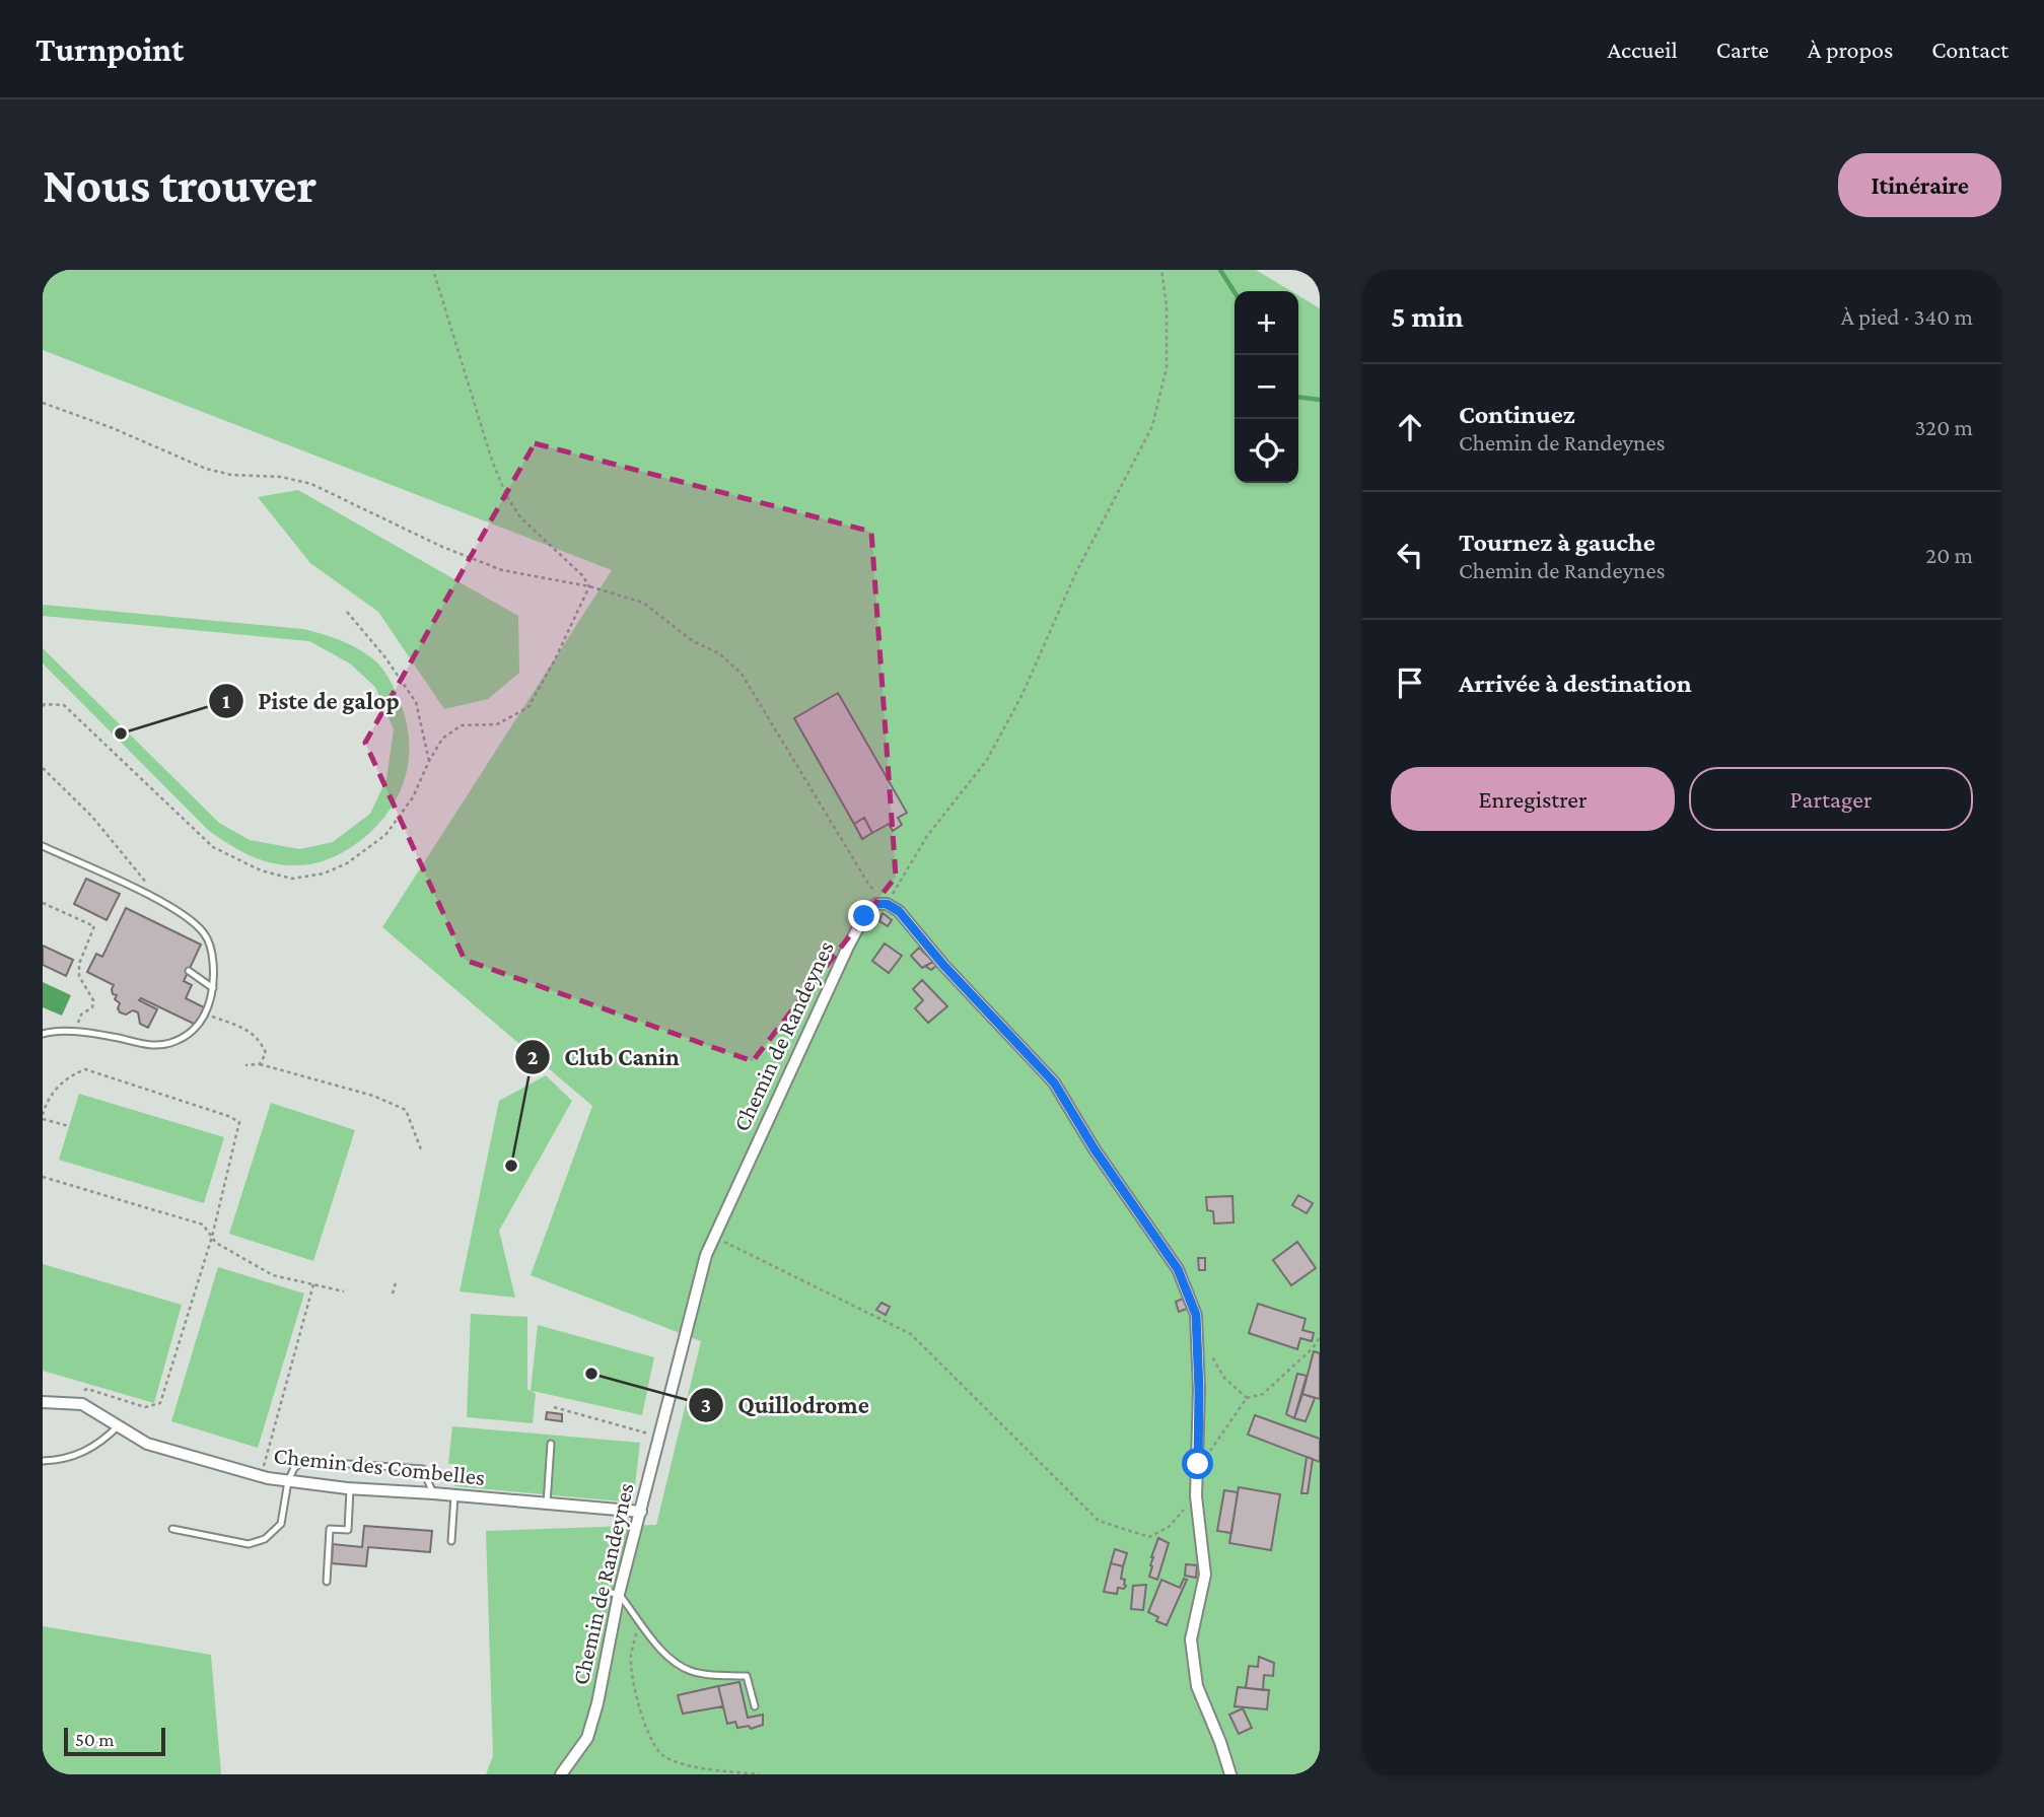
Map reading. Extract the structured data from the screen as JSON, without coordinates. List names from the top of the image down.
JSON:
{
  "streets": {
    "street": ["Chemin de Randeynes", "Chemin des Combelles"]
  },
  "crossings": [
    ["Chemin de Randeynes", "Chemin des Combelles"]
  ],
  "places": ["Piste de galop", "Club Canin", "Quillodrome"],
  "scale_bar": "50 m",
  "page": {
    "header": "Turnpoint",
    "nav": [
      "Accueil",
      "Carte",
      "À propos",
      "Contact"
    ],
    "buttons": [
      "Itinéraire",
      ["Enregistrer", "Partager"]
    ],
    "title": "Nous trouver",
    "heading": ["5 min", "À pied · 340 m"],
    "map_buttons": ["+", "−"],
    "list": [
      ["Continuez", "Chemin de Randeynes", "320 m"],
      ["Tournez à gauche", "Chemin de Randeynes", "20 m"],
      "Arrivée à destination"
    ],
    "scale": "50 m"
  }
}
